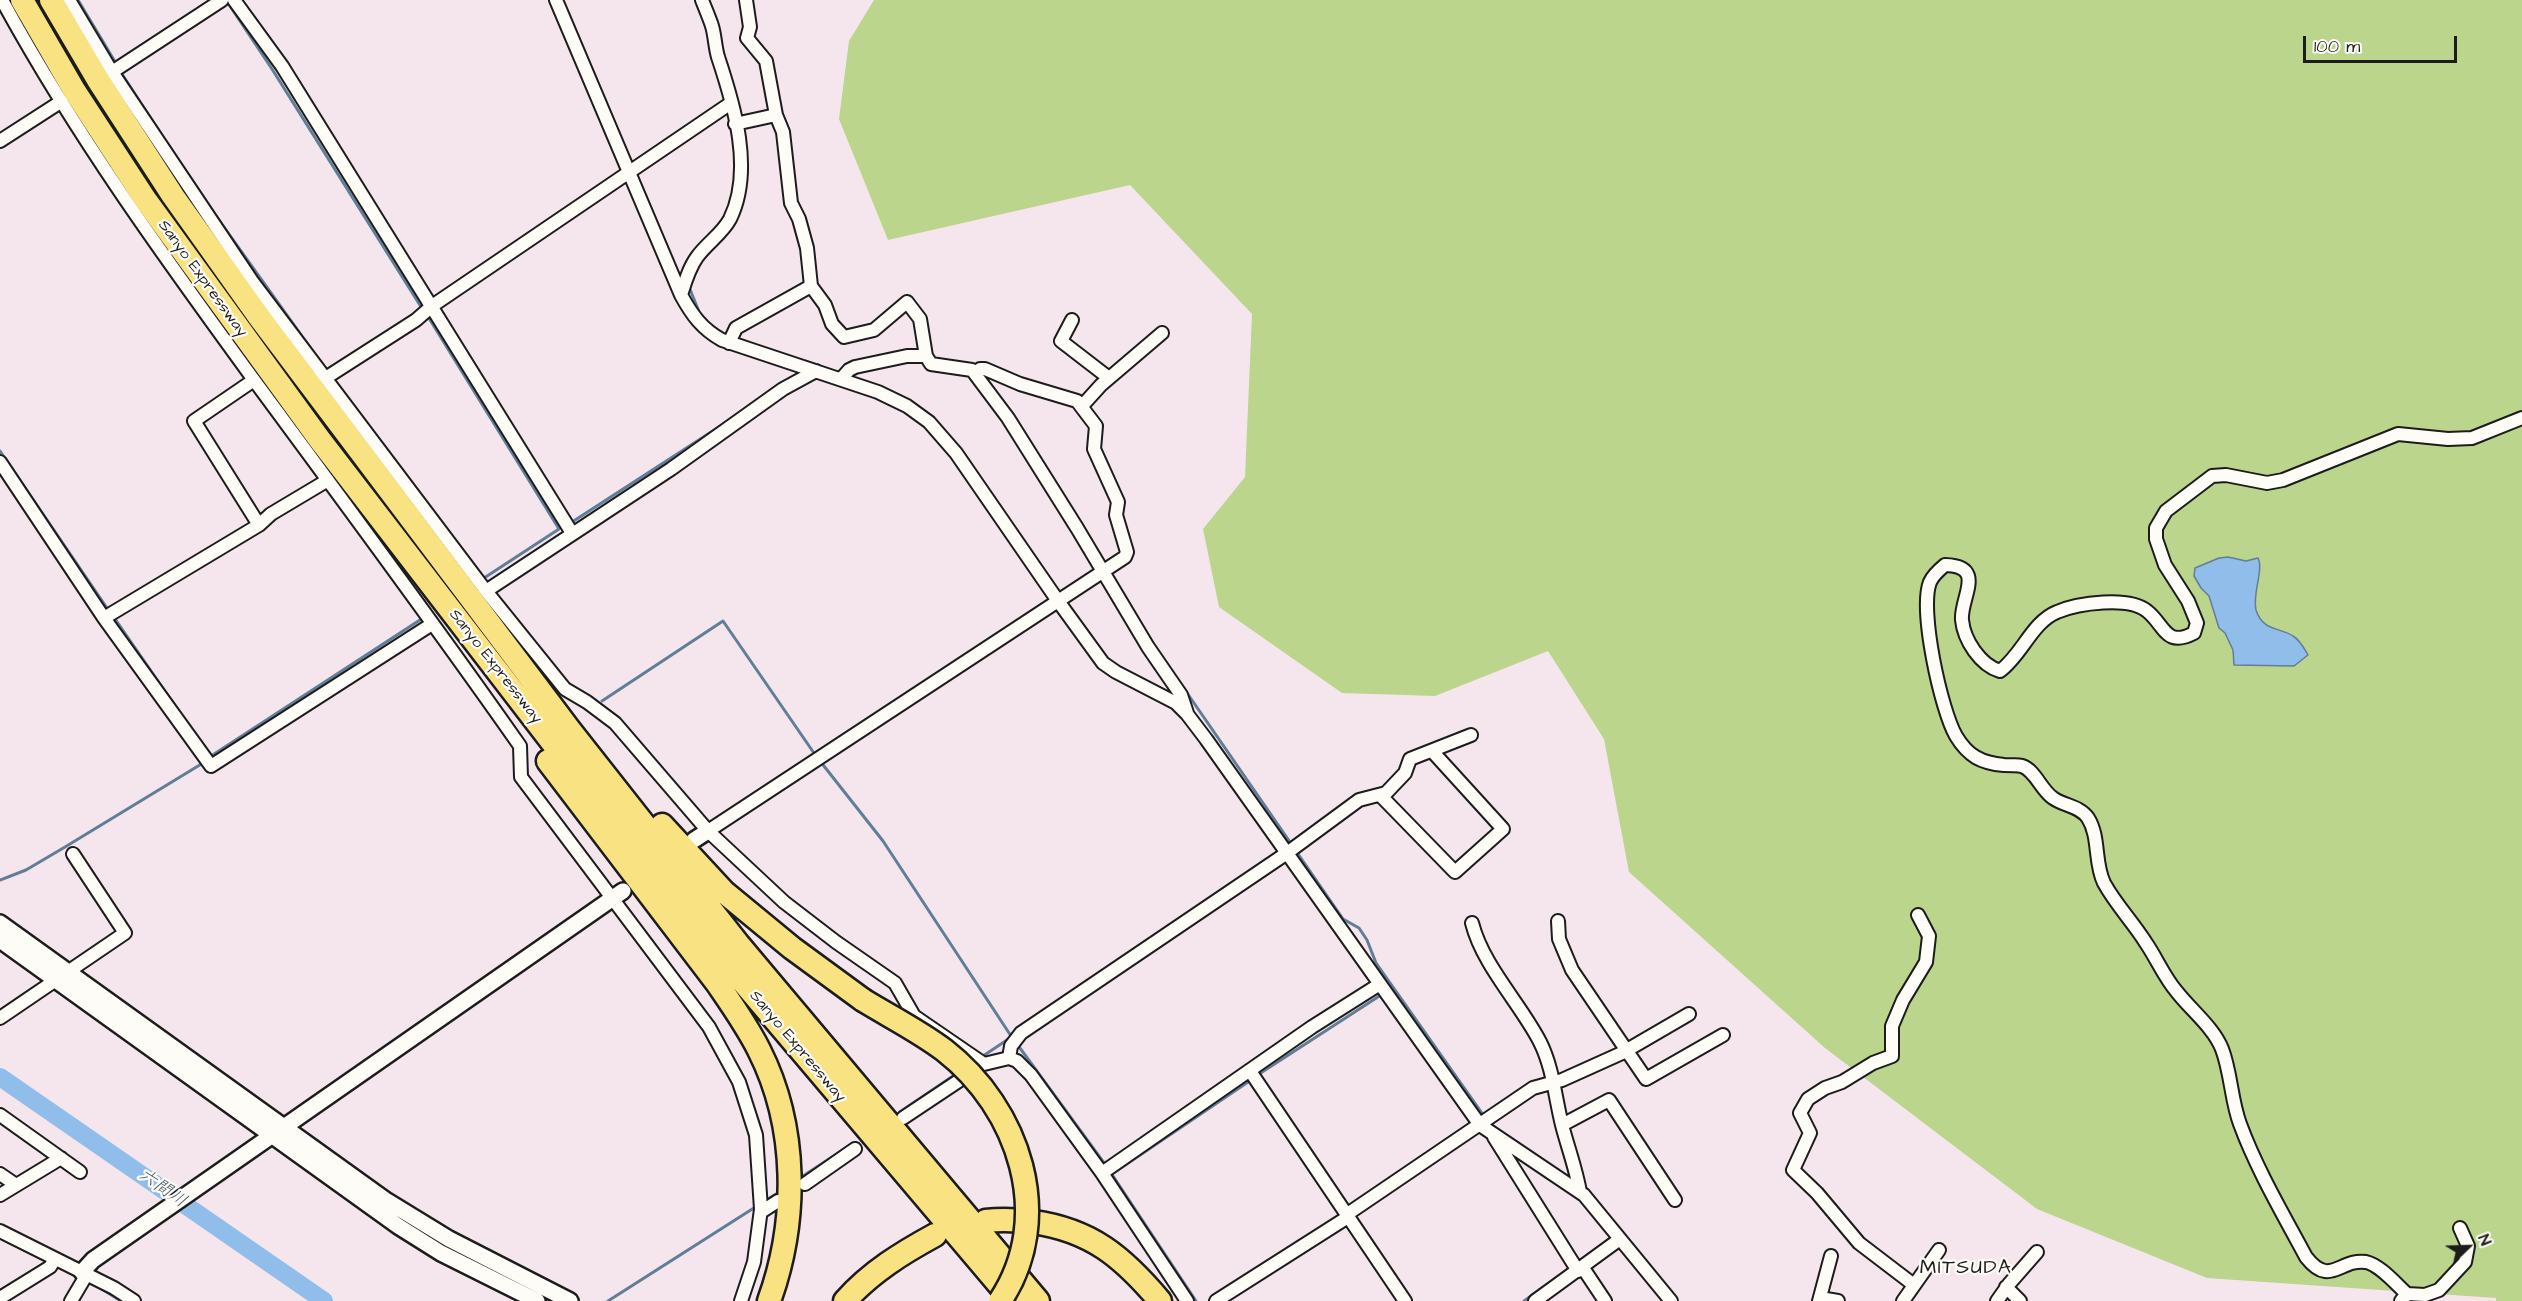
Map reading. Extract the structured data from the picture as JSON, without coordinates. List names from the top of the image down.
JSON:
{
  "streets": {
    "highway": ["Sanyo Expressway"]
  },
  "districts": ["MITSUDA"],
  "water": ["六間川"],
  "scale_bar": "100 m",
  "north": "top right"
}
